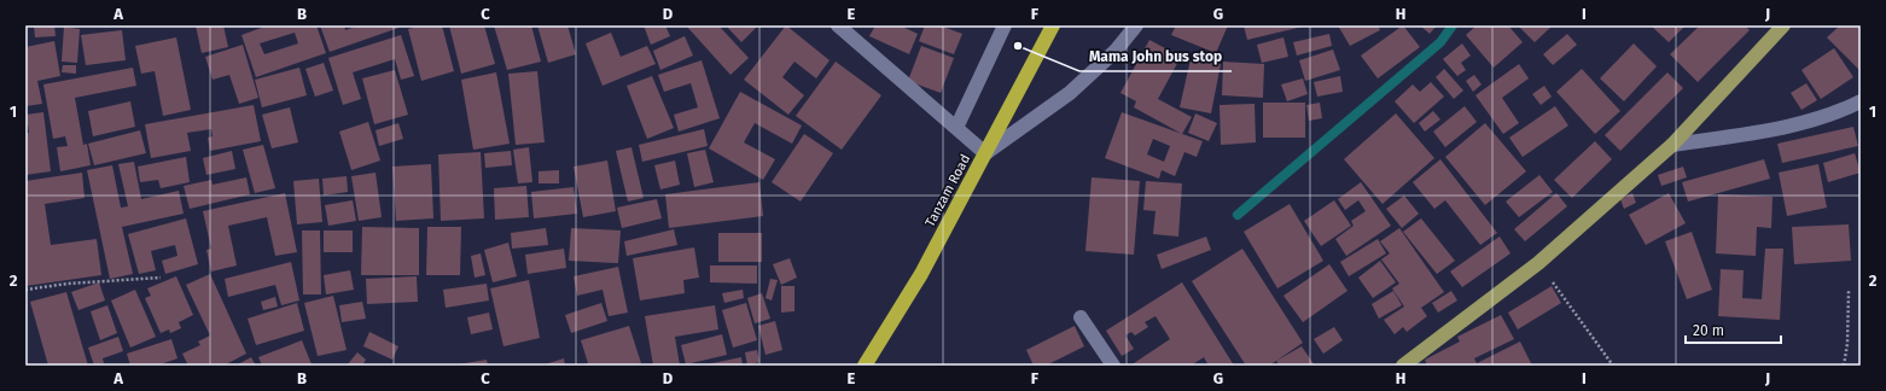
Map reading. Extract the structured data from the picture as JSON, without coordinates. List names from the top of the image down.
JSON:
{
  "streets": {
    "highway": ["Tanzam Road"]
  },
  "places": ["Mama John bus stop"],
  "scale_bar": "20 m",
  "grid": {
    "columns": [
      "A",
      "B",
      "C",
      "D",
      "E",
      "F",
      "G",
      "H",
      "I",
      "J"
    ],
    "rows": ["1", "2"]
  }
}
